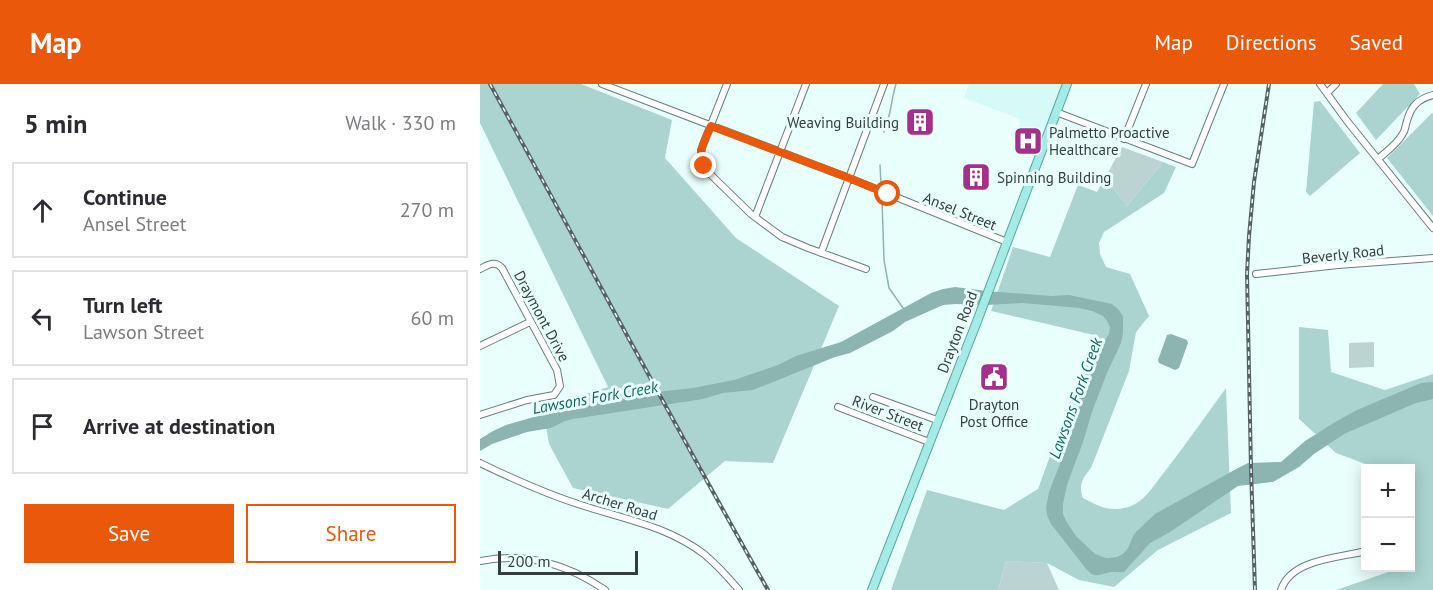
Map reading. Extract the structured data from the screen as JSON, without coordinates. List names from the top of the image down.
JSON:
{
  "streets": {
    "main road": ["Drayton Road"],
    "street": [
      "Ansel Street",
      "Beverly Road",
      "Draymont Drive",
      "River Street",
      "Archer Road"
    ]
  },
  "crossings": [
    ["Ansel Street", "Drayton Road"],
    ["Drayton Road", "River Street"]
  ],
  "water": ["Lawsons Fork Creek"],
  "places": {
    "building": ["Weaving Building", "Spinning Building"],
    "hospital": ["Palmetto Proactive Healthcare"],
    "public building": ["Drayton Post Office"]
  },
  "scale_bar": "200 m",
  "page": {
    "header": "Map",
    "nav": ["Map", "Directions", "Saved"],
    "heading": ["5 min", "Walk · 330 m"],
    "list": [
      ["Continue", "Ansel Street", "270 m"],
      ["Turn left", "Lawson Street", "60 m"],
      "Arrive at destination"
    ],
    "map_buttons": ["+", "−"],
    "buttons": ["Save", "Share"],
    "scale": "200 m"
  }
}
